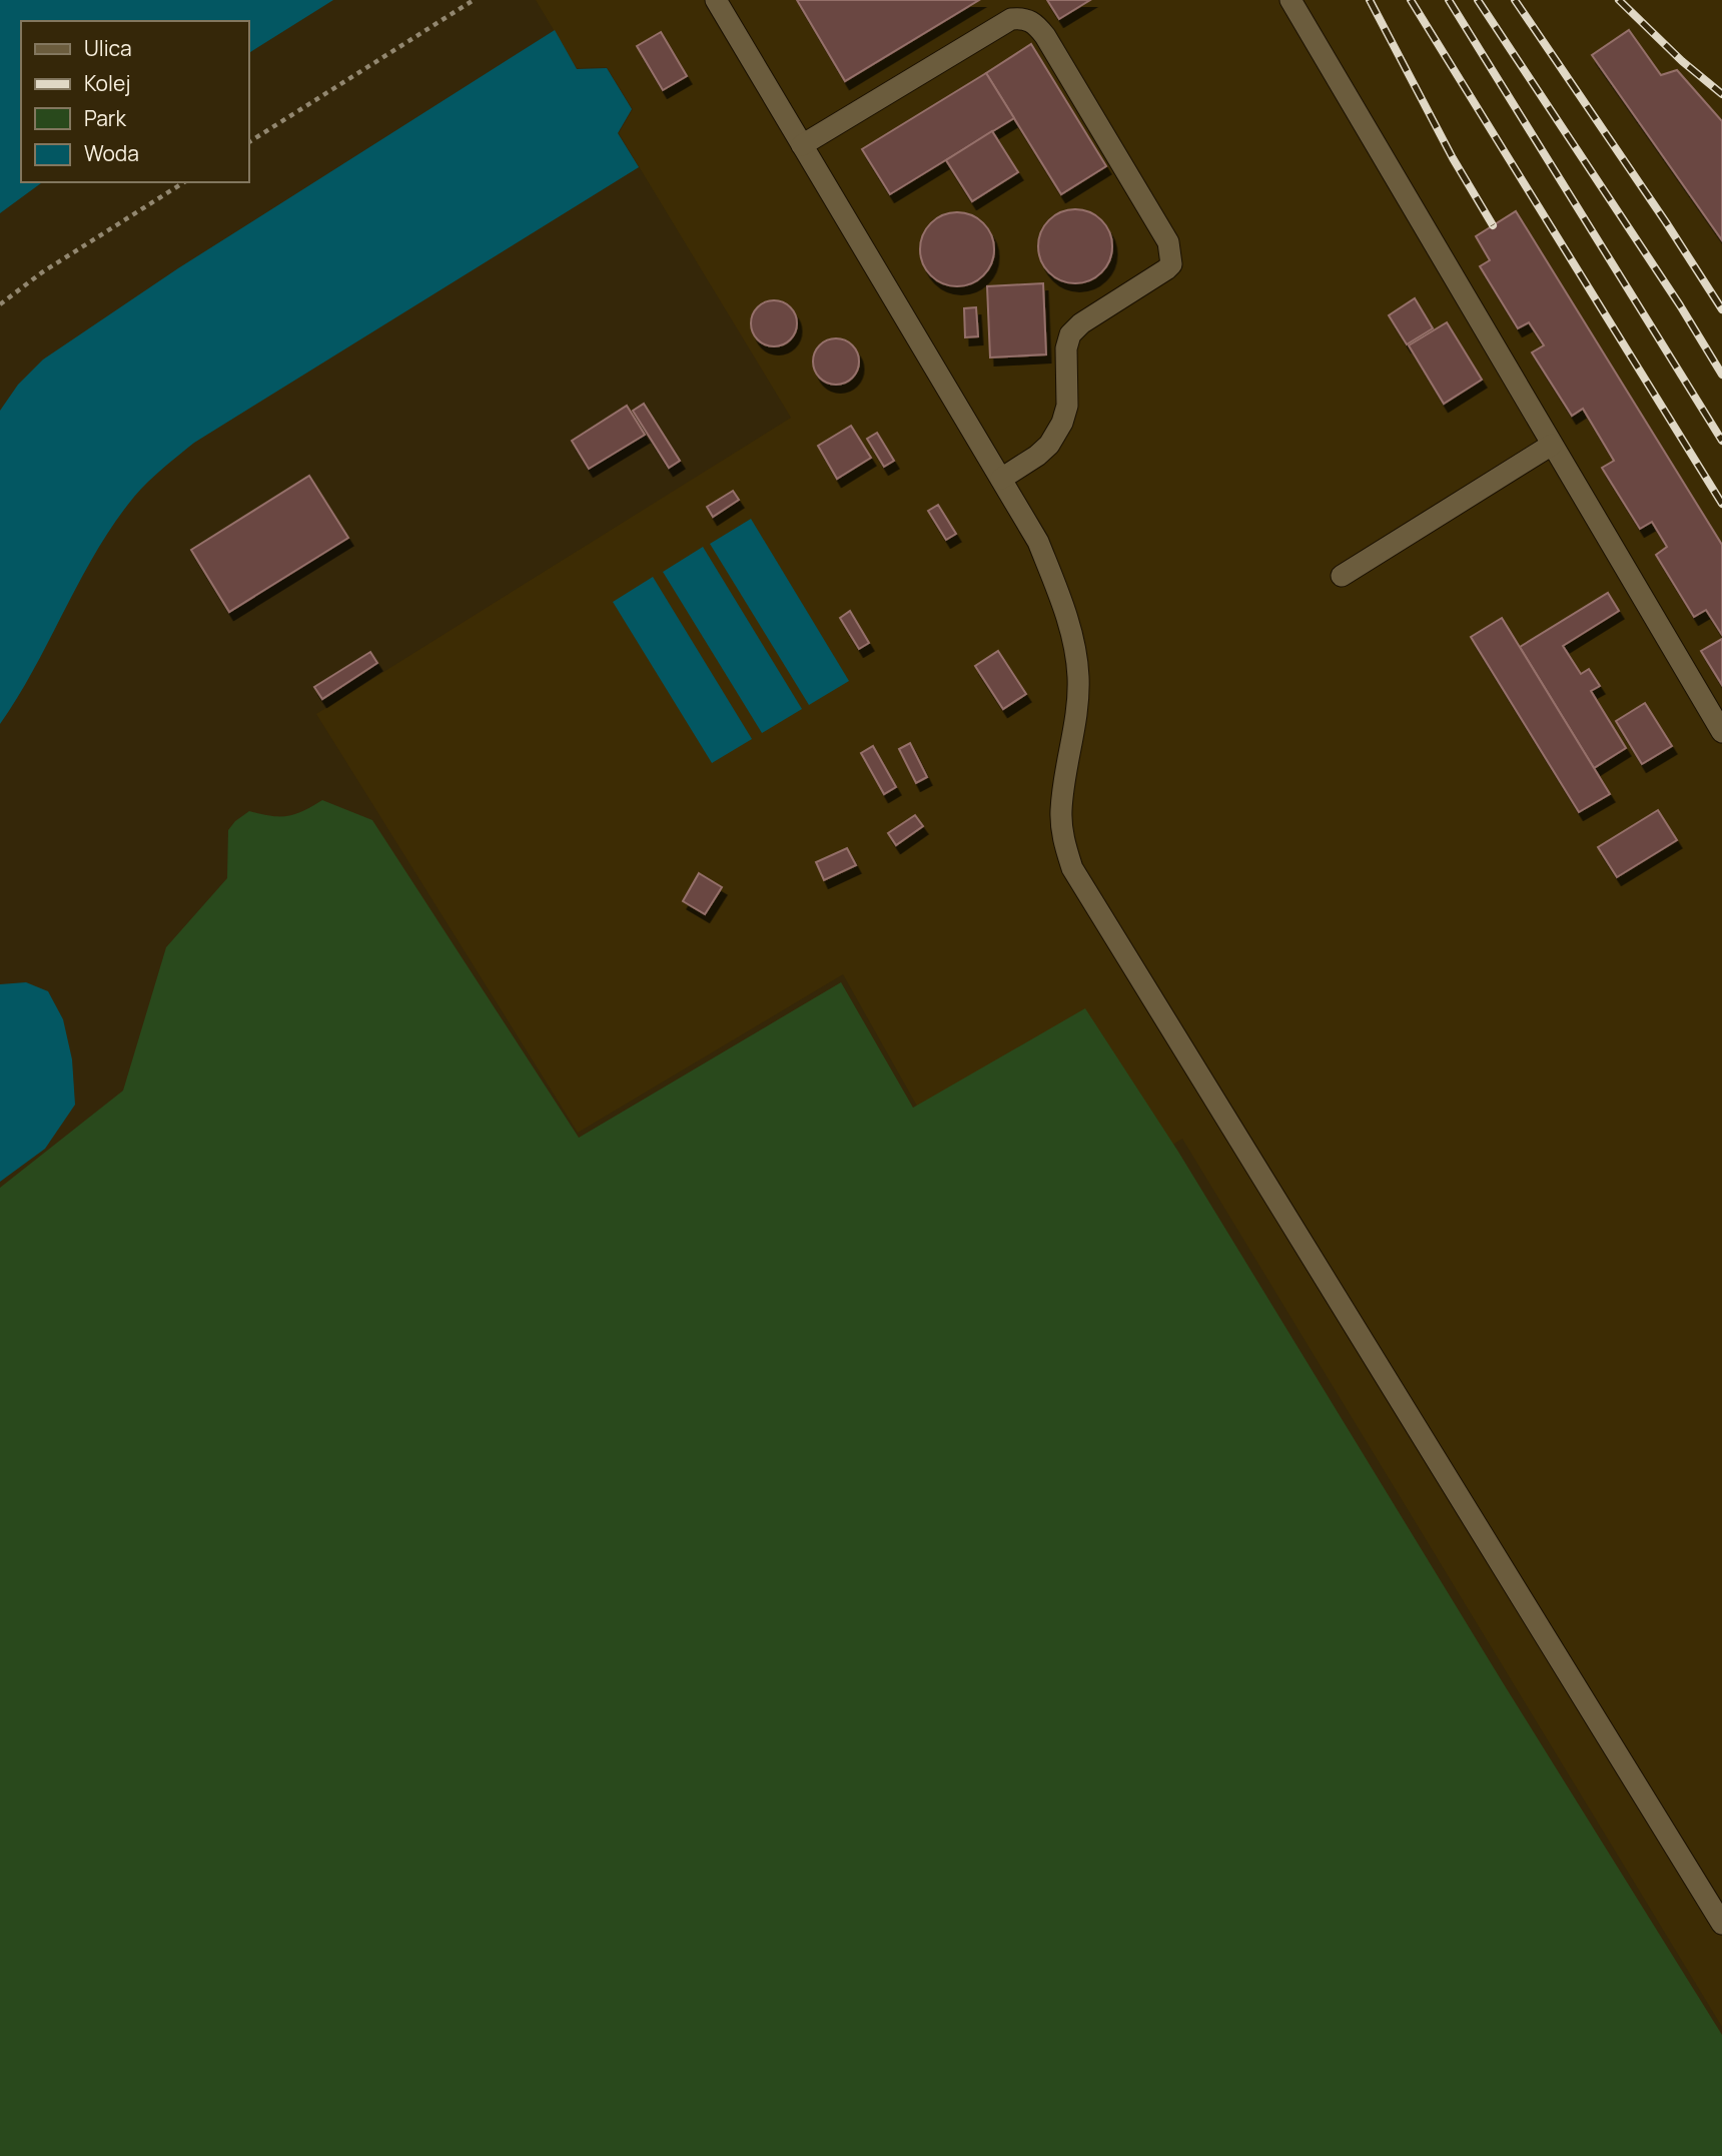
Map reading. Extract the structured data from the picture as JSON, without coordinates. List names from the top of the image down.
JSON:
{
  "legend": [
    "Ulica",
    "Kolej",
    "Park",
    "Woda"
  ]
}
